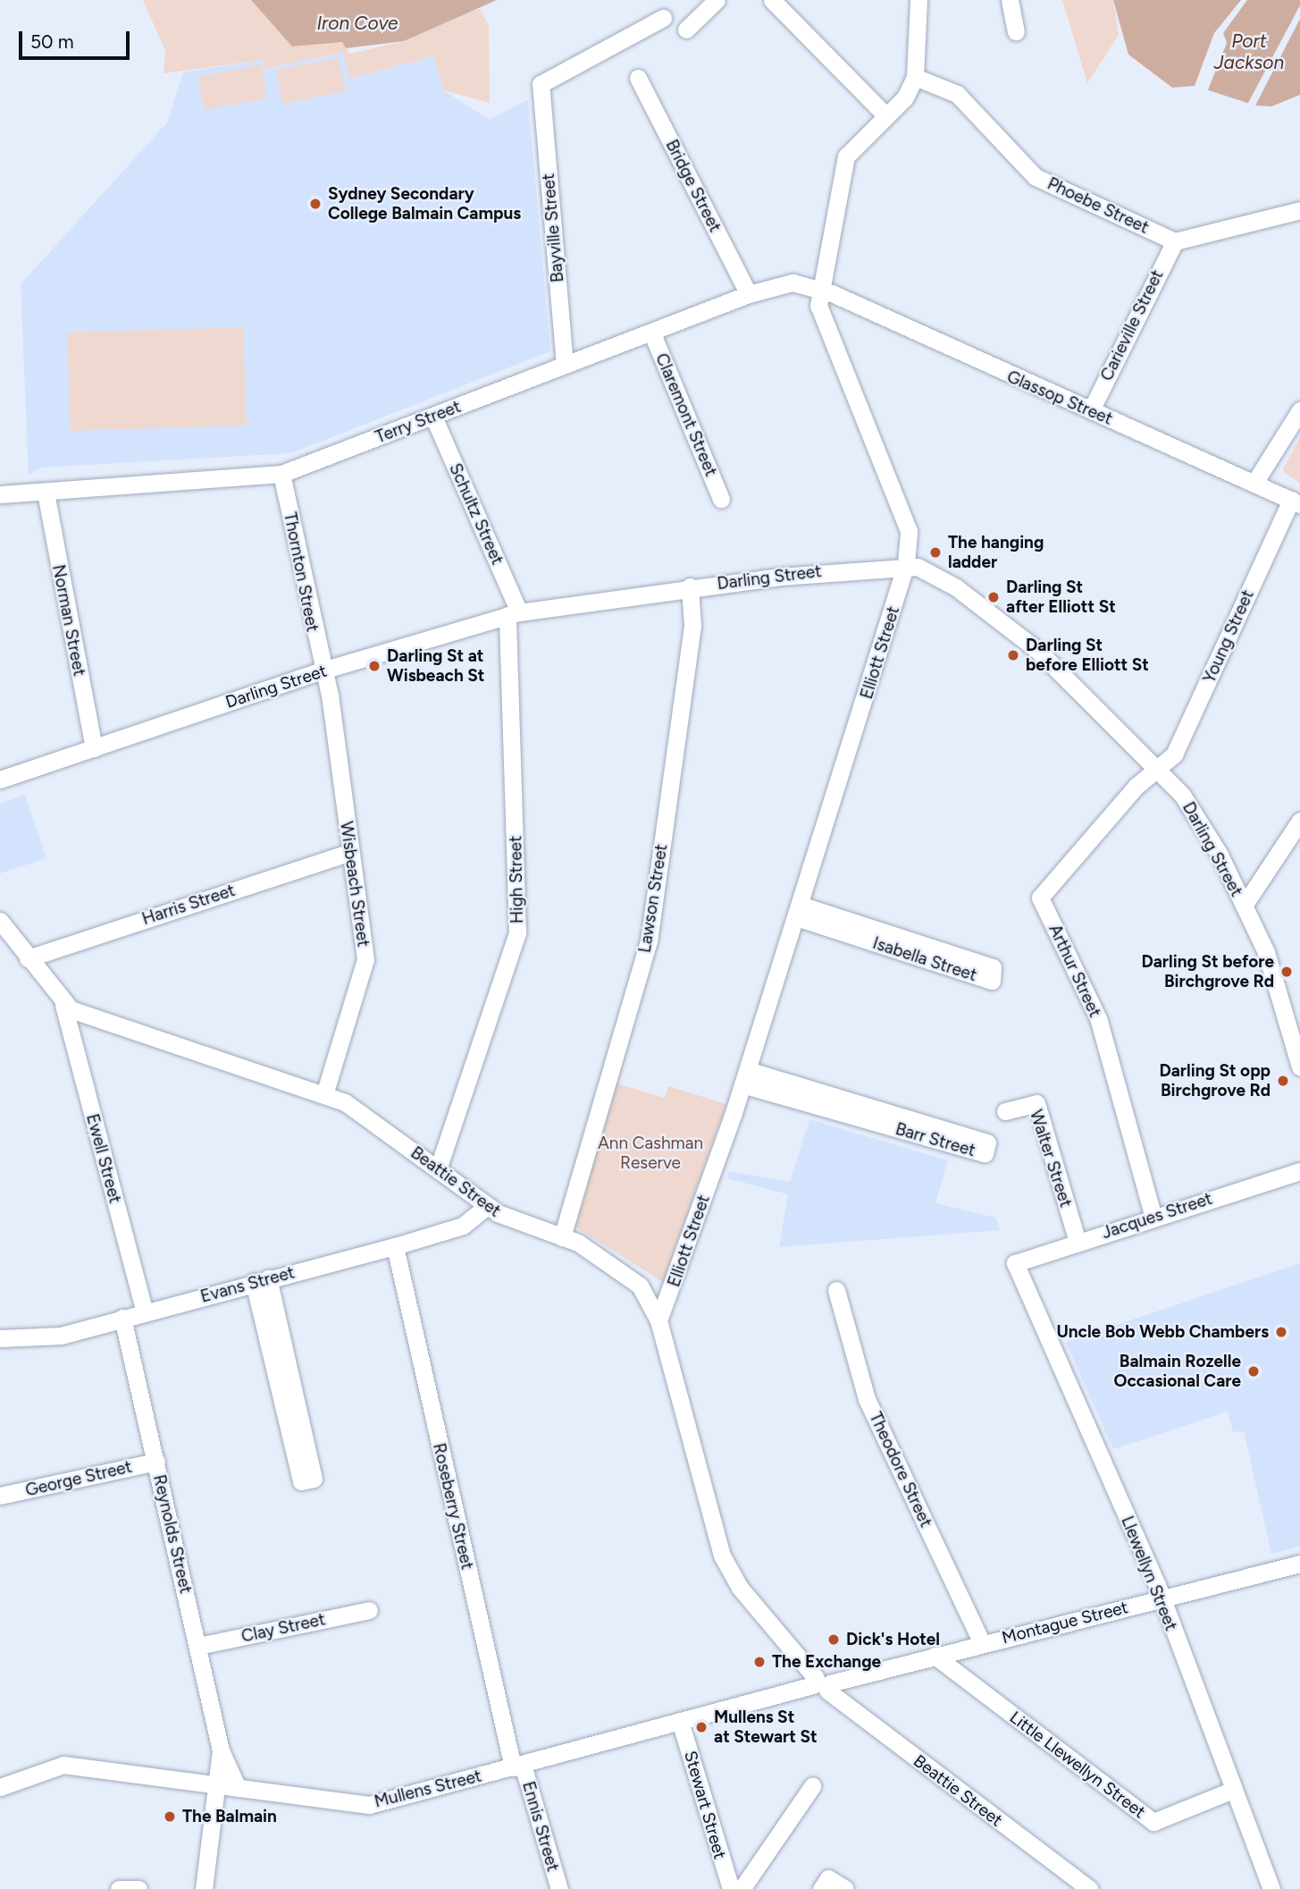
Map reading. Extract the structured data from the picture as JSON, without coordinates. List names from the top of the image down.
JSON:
{
  "streets": {
    "street": [
      "Bridge Street",
      "Phoebe Street",
      "Bayville Street",
      "Carieville Street",
      "Glassop Street",
      "Claremont Street",
      "Terry Street",
      "Schultz Street",
      "Thornton Street",
      "Darling Street",
      "Norman Street",
      "Young Street",
      "Elliott Street",
      "High Street",
      "Wisbeach Street",
      "Lawson Street",
      "Harris Street",
      "Isabella Street",
      "Arthur Street",
      "Barr Street",
      "Ewell Street",
      "Walter Street",
      "Beattie Street",
      "Jacques Street",
      "Evans Street",
      "Theodore Street",
      "George Street",
      "Roseberry Street",
      "Reynolds Street",
      "Llewellyn Street",
      "Montague Street",
      "Clay Street",
      "Little Llewellyn Street",
      "Mullens Street",
      "Stewart Street",
      "Ennis Street"
    ]
  },
  "crossings": [
    ["Bridge Street", "Terry Street"],
    ["Phoebe Street", "Carieville Street"],
    ["Phoebe Street", "Elliott Street"],
    ["Bayville Street", "Terry Street"],
    ["Carieville Street", "Glassop Street"],
    ["Glassop Street", "Terry Street"],
    ["Glassop Street", "Young Street"],
    ["Glassop Street", "Elliott Street"],
    ["Claremont Street", "Terry Street"],
    ["Terry Street", "Schultz Street"],
    ["Terry Street", "Thornton Street"],
    ["Terry Street", "Norman Street"],
    ["Terry Street", "Elliott Street"],
    ["Schultz Street", "Darling Street"],
    ["Schultz Street", "High Street"],
    ["Thornton Street", "Darling Street"],
    ["Thornton Street", "Wisbeach Street"],
    ["Darling Street", "Norman Street"],
    ["Darling Street", "Young Street"],
    ["Darling Street", "Elliott Street"],
    ["Darling Street", "High Street"],
    ["Darling Street", "Wisbeach Street"],
    ["Darling Street", "Lawson Street"],
    ["Darling Street", "Arthur Street"],
    ["Young Street", "Arthur Street"],
    ["Elliott Street", "Isabella Street"],
    ["Elliott Street", "Barr Street"],
    ["Elliott Street", "Beattie Street"],
    ["High Street", "Beattie Street"],
    ["Wisbeach Street", "Harris Street"],
    ["Wisbeach Street", "Beattie Street"],
    ["Lawson Street", "Beattie Street"],
    ["Arthur Street", "Jacques Street"],
    ["Ewell Street", "Beattie Street"],
    ["Ewell Street", "Evans Street"],
    ["Walter Street", "Jacques Street"],
    ["Beattie Street", "Evans Street"],
    ["Beattie Street", "Montague Street"],
    ["Beattie Street", "Mullens Street"],
    ["Jacques Street", "Llewellyn Street"],
    ["Evans Street", "Roseberry Street"],
    ["Evans Street", "Reynolds Street"],
    ["Theodore Street", "Montague Street"],
    ["George Street", "Reynolds Street"],
    ["Roseberry Street", "Mullens Street"],
    ["Roseberry Street", "Ennis Street"],
    ["Reynolds Street", "Clay Street"],
    ["Reynolds Street", "Mullens Street"],
    ["Llewellyn Street", "Montague Street"],
    ["Llewellyn Street", "Little Llewellyn Street"],
    ["Montague Street", "Little Llewellyn Street"],
    ["Montague Street", "Mullens Street"],
    ["Mullens Street", "Stewart Street"],
    ["Mullens Street", "Ennis Street"]
  ],
  "water": ["Iron Cove", "Port Jackson"],
  "parks": ["Ann Cashman Reserve"],
  "places": [
    "Sydney Secondary College Balmain Campus",
    "The hanging ladder",
    "Darling St after Elliott St",
    "Darling St before Elliott St",
    "Darling St at Wisbeach St",
    "Darling St before Birchgrove Rd",
    "Darling St opp Birchgrove Rd",
    "Uncle Bob Webb Chambers",
    "Balmain Rozelle Occasional Care",
    "Dick's Hotel",
    "The Exchange",
    "Mullens St at Stewart St",
    "The Balmain"
  ],
  "scale_bar": "50 m"
}
